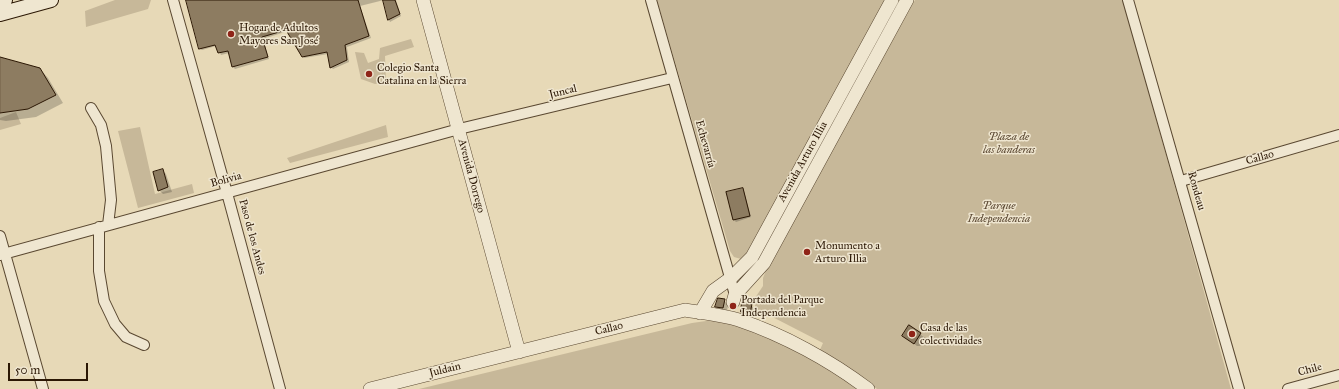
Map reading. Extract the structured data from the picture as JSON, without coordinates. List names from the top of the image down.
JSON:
{
  "streets": {
    "street": [
      "Juncal",
      "Echevarría",
      "Callao",
      "Avenida Arturo Illia",
      "Avenida Dorrego",
      "Bolivia",
      "Rondeau",
      "Paso de los Andes",
      "Juldain",
      "Chile"
    ]
  },
  "crossings": [
    ["Juncal", "Echevarría"],
    ["Juncal", "Avenida Dorrego"],
    ["Juncal", "Bolivia"],
    ["Echevarría", "Callao"],
    ["Echevarría", "Avenida Arturo Illia"],
    ["Callao", "Avenida Arturo Illia"],
    ["Callao", "Avenida Dorrego"],
    ["Callao", "Rondeau"],
    ["Callao", "Juldain"],
    ["Avenida Dorrego", "Bolivia"],
    ["Avenida Dorrego", "Juldain"],
    ["Bolivia", "Paso de los Andes"]
  ],
  "parks": ["Plaza de las banderas", "Parque Independencia"],
  "places": [
    "Hogar de Adultos Mayores San José",
    "Colegio Santa Catalina en la Sierra",
    "Monumento a Arturo Illia",
    "Portada del Parque Independencia",
    "Casa de las colectividades"
  ],
  "scale_bar": "50 m"
}
